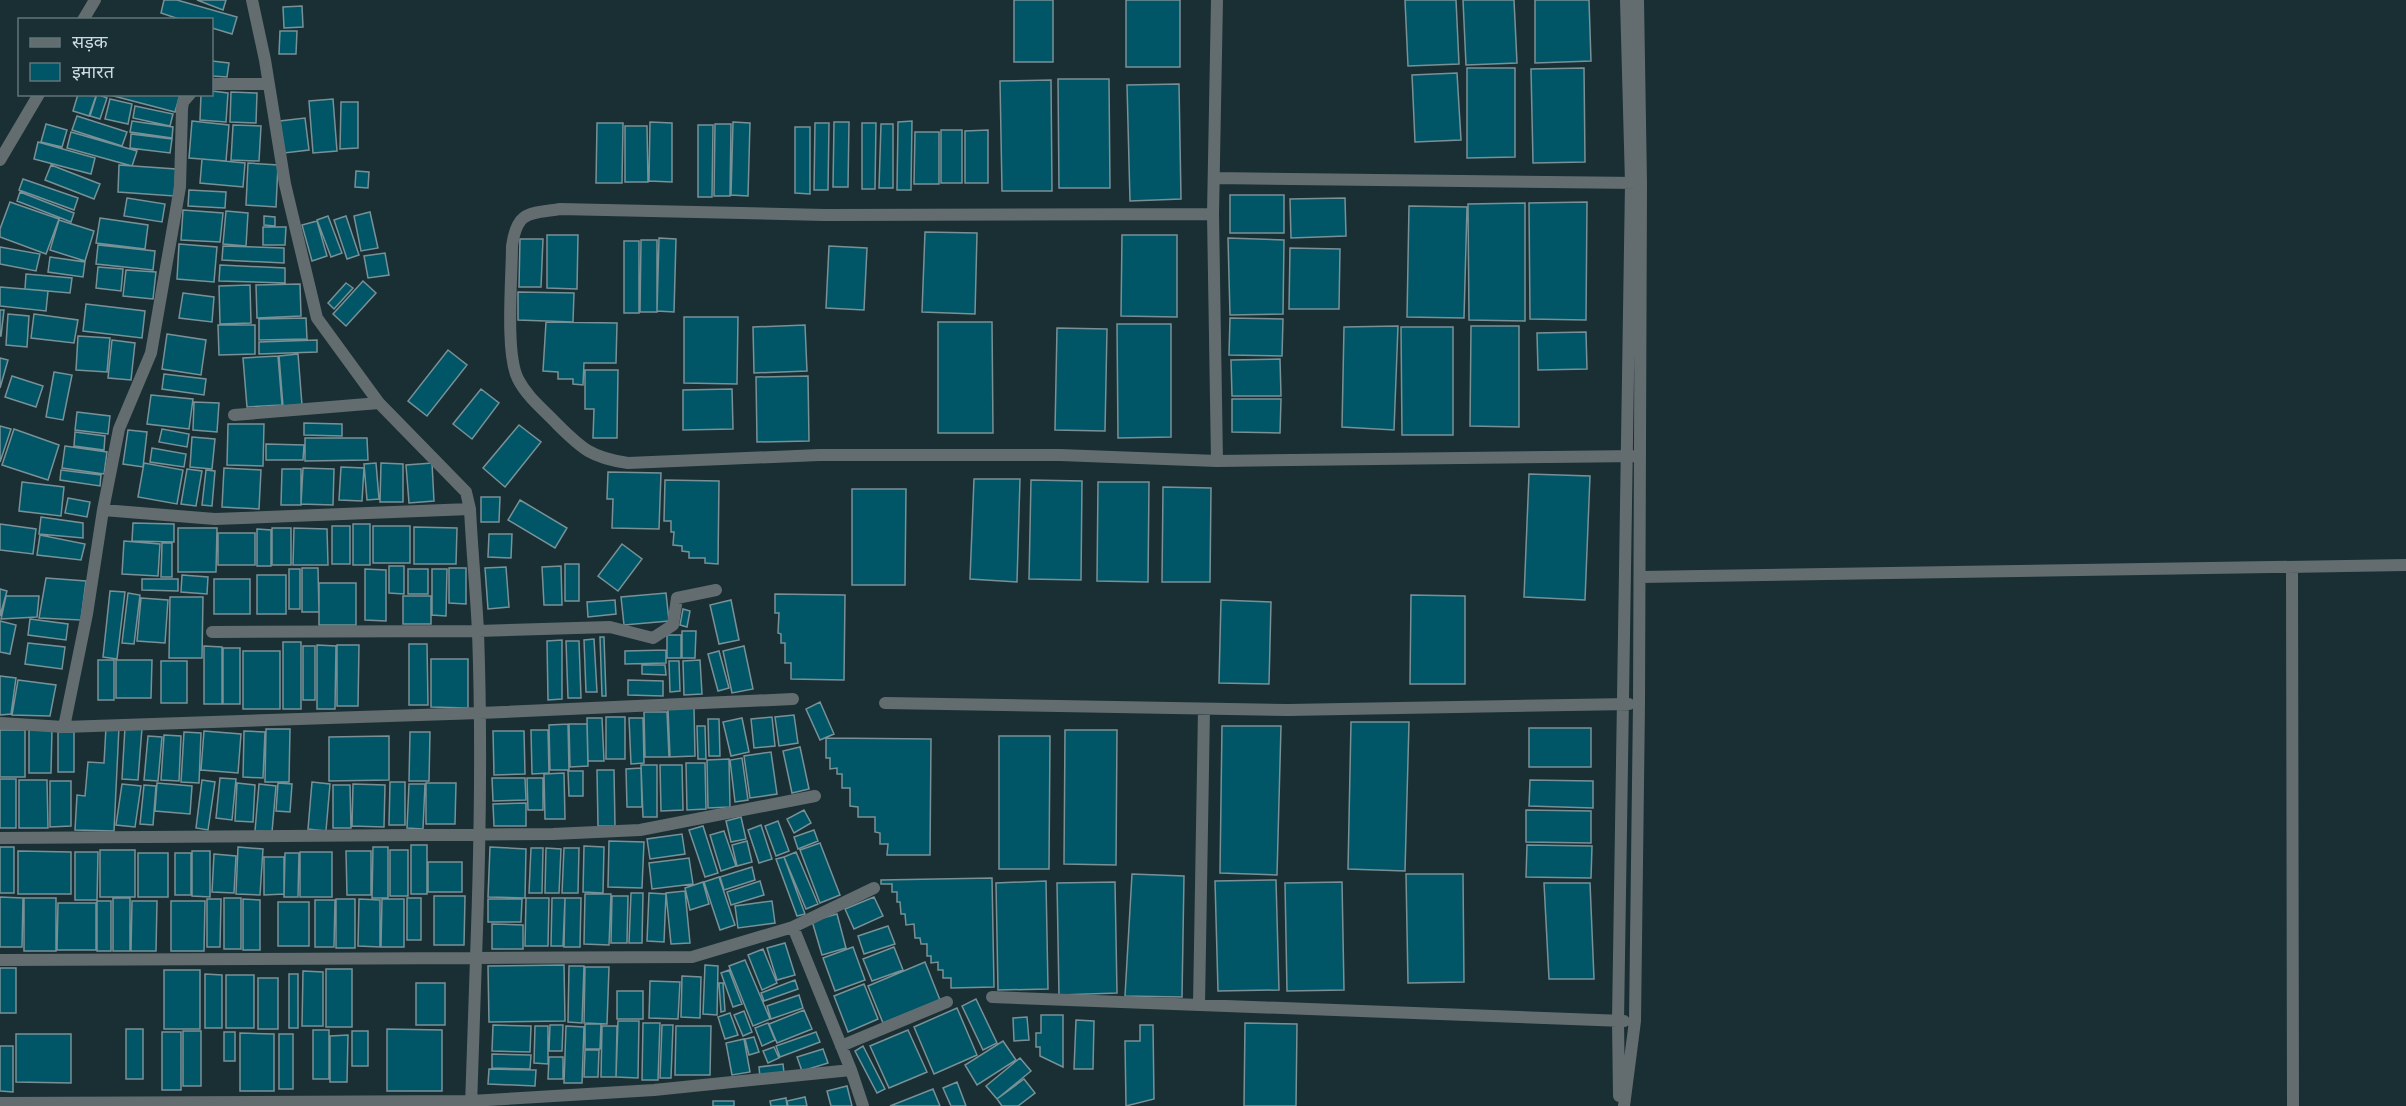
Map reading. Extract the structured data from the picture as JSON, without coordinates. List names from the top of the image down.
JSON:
{
  "legend": ["सड़क", "इमारत"]
}
